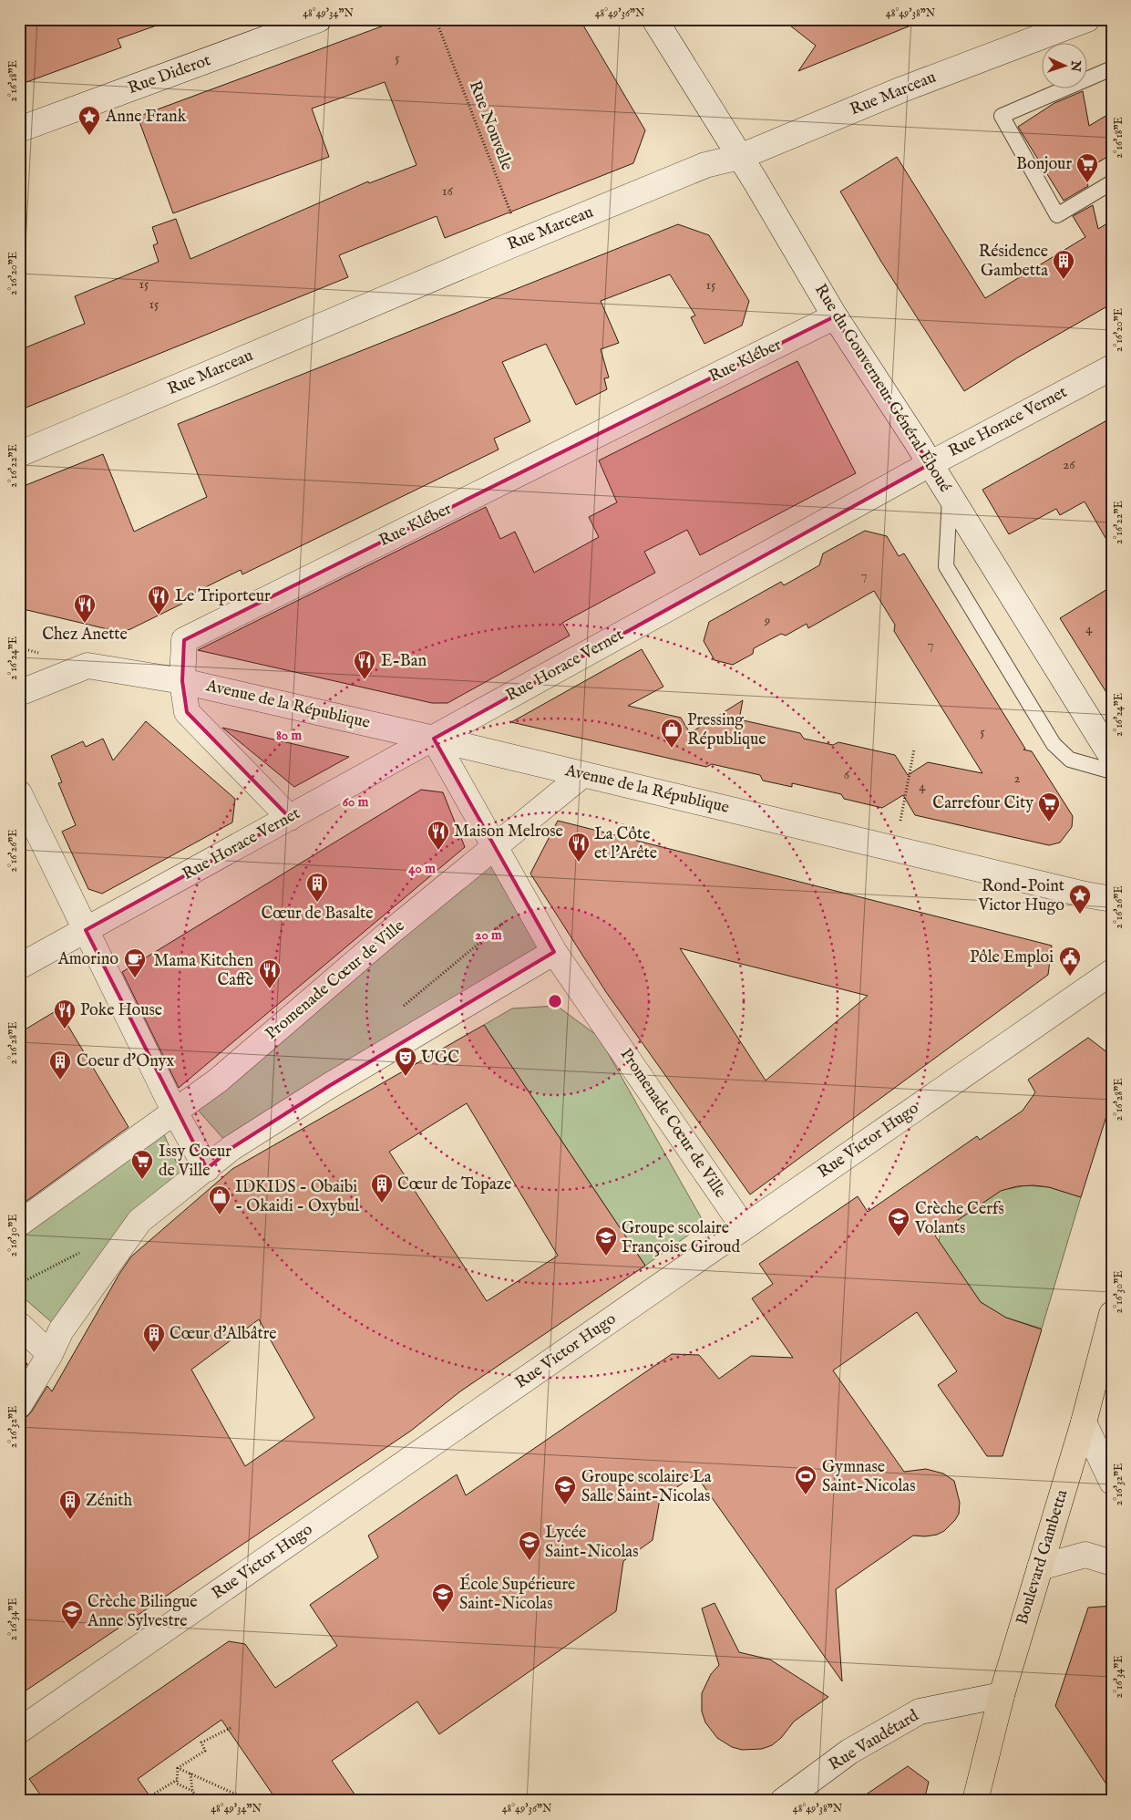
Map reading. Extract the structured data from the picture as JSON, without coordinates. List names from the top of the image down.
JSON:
{
  "streets": {
    "main road": ["Boulevard Gambetta"],
    "street": [
      "Rue Diderot",
      "Rue Marceau",
      "Rue Kléber",
      "Rue du Gouverneur Général Éboué",
      "Rue Horace Vernet",
      "Avenue de la République",
      "Promenade Cœur de Ville",
      "Rue Victor Hugo",
      "Rue Vaudétard"
    ],
    "path": ["Rue Nouvelle"]
  },
  "crossings": [
    ["Rue Marceau", "Rue Nouvelle"],
    ["Rue Marceau", "Rue du Gouverneur Général Éboué"],
    ["Rue Kléber", "Rue du Gouverneur Général Éboué"],
    ["Rue Kléber", "Avenue de la République"],
    ["Rue du Gouverneur Général Éboué", "Rue Horace Vernet"],
    ["Rue Horace Vernet", "Avenue de la République"],
    ["Rue Horace Vernet", "Promenade Cœur de Ville"],
    ["Avenue de la République", "Promenade Cœur de Ville"],
    ["Promenade Cœur de Ville", "Rue Victor Hugo"],
    ["Boulevard Gambetta", "Rue Vaudétard"]
  ],
  "places": {
    "place": ["Anne Frank", "Rond-Point Victor Hugo"],
    "supermarket": ["Bonjour", "Carrefour City", "Issy Coeur de Ville"],
    "building": [
      "Résidence Gambetta",
      "Cœur de Basalte",
      "Coeur d'Onyx",
      "Cœur de Topaze",
      "Cœur d'Albâtre",
      "Zénith"
    ],
    "restaurant": [
      "Le Triporteur",
      "Chez Anette",
      "E-Ban",
      "Maison Melrose",
      "La Côte et l'Arête",
      "Mama Kitchen Caffè",
      "Poke House"
    ],
    "shop": ["Pressing République", "IDKIDS - Obaibi - Okaidi - Oxybul"],
    "public building": ["Pôle Emploi"],
    "cafe": ["Amorino"],
    "theatre": ["UGC"],
    "school or university": [
      "Crèche Cerfs Volants",
      "Groupe scolaire Françoise Giroud",
      "Groupe scolaire La Salle Saint-Nicolas",
      "Lycée Saint-Nicolas",
      "École Supérieure Saint-Nicolas",
      "Crèche Bilingue Anne Sylvestre"
    ],
    "sports": ["Gymnase Saint-Nicolas"]
  },
  "house_numbers": [
    "5",
    "16",
    "15",
    "15",
    "15",
    "26",
    "7",
    "9",
    "4",
    "7",
    "5",
    "6",
    "2",
    "4"
  ],
  "north": "right",
  "coordinates": [
    "48°49'34\"N",
    "48°49'36\"N",
    "48°49'38\"N",
    "2°16'18\"E",
    "2°16'20\"E",
    "2°16'22\"E",
    "2°16'24\"E",
    "2°16'26\"E",
    "2°16'28\"E",
    "2°16'30\"E",
    "2°16'32\"E",
    "2°16'34\"E"
  ],
  "rings": [
    "80 m",
    "60 m",
    "40 m",
    "20 m"
  ]
}
